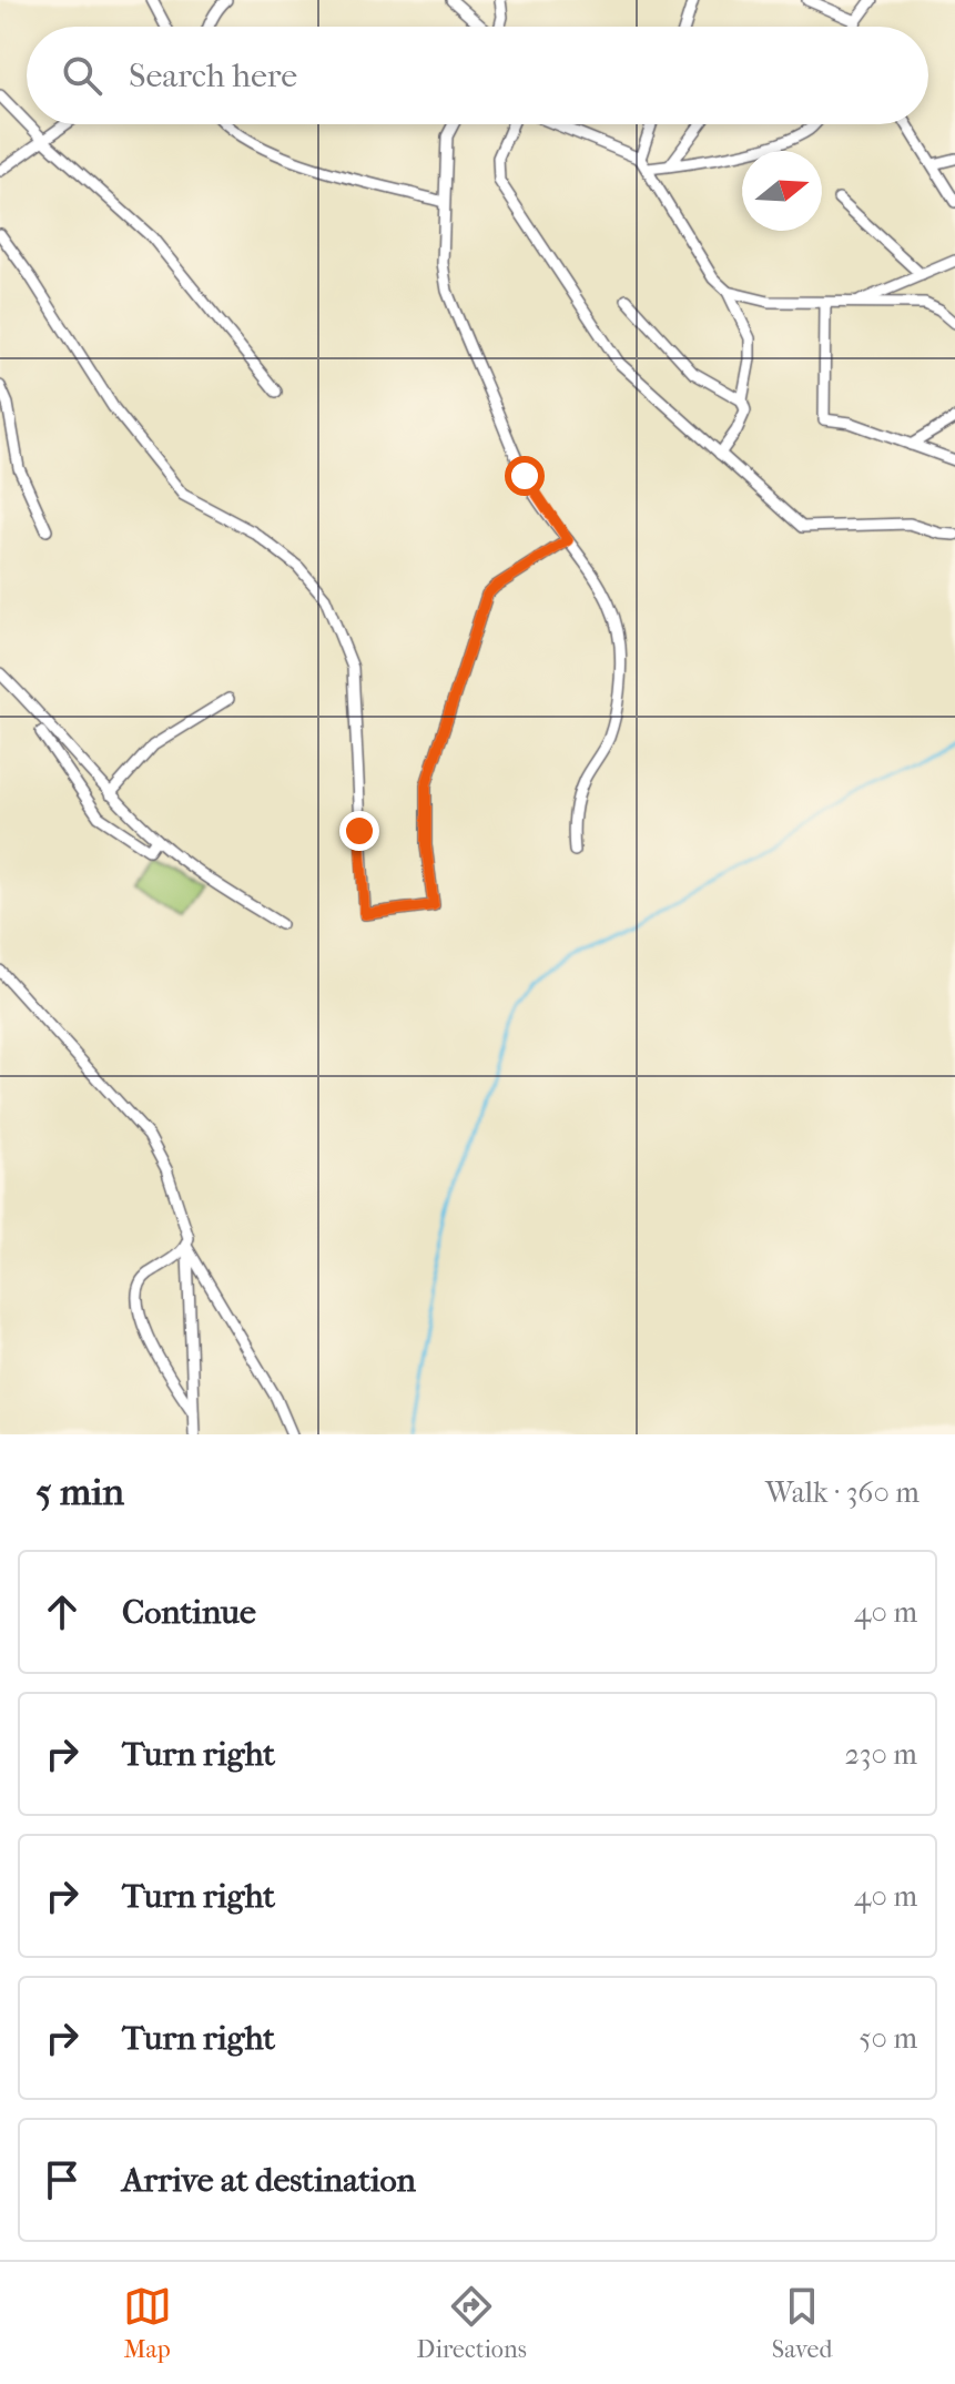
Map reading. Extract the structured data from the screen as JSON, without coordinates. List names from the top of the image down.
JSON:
{
  "north": "right",
  "page": {
    "search": "Search here",
    "heading": ["5 min", "Walk · 360 m"],
    "list": [
      ["Continue", "40 m"],
      ["Turn right", "230 m"],
      ["Turn right", "40 m"],
      ["Turn right", "50 m"],
      "Arrive at destination"
    ],
    "nav": ["Map", "Directions", "Saved"]
  }
}
